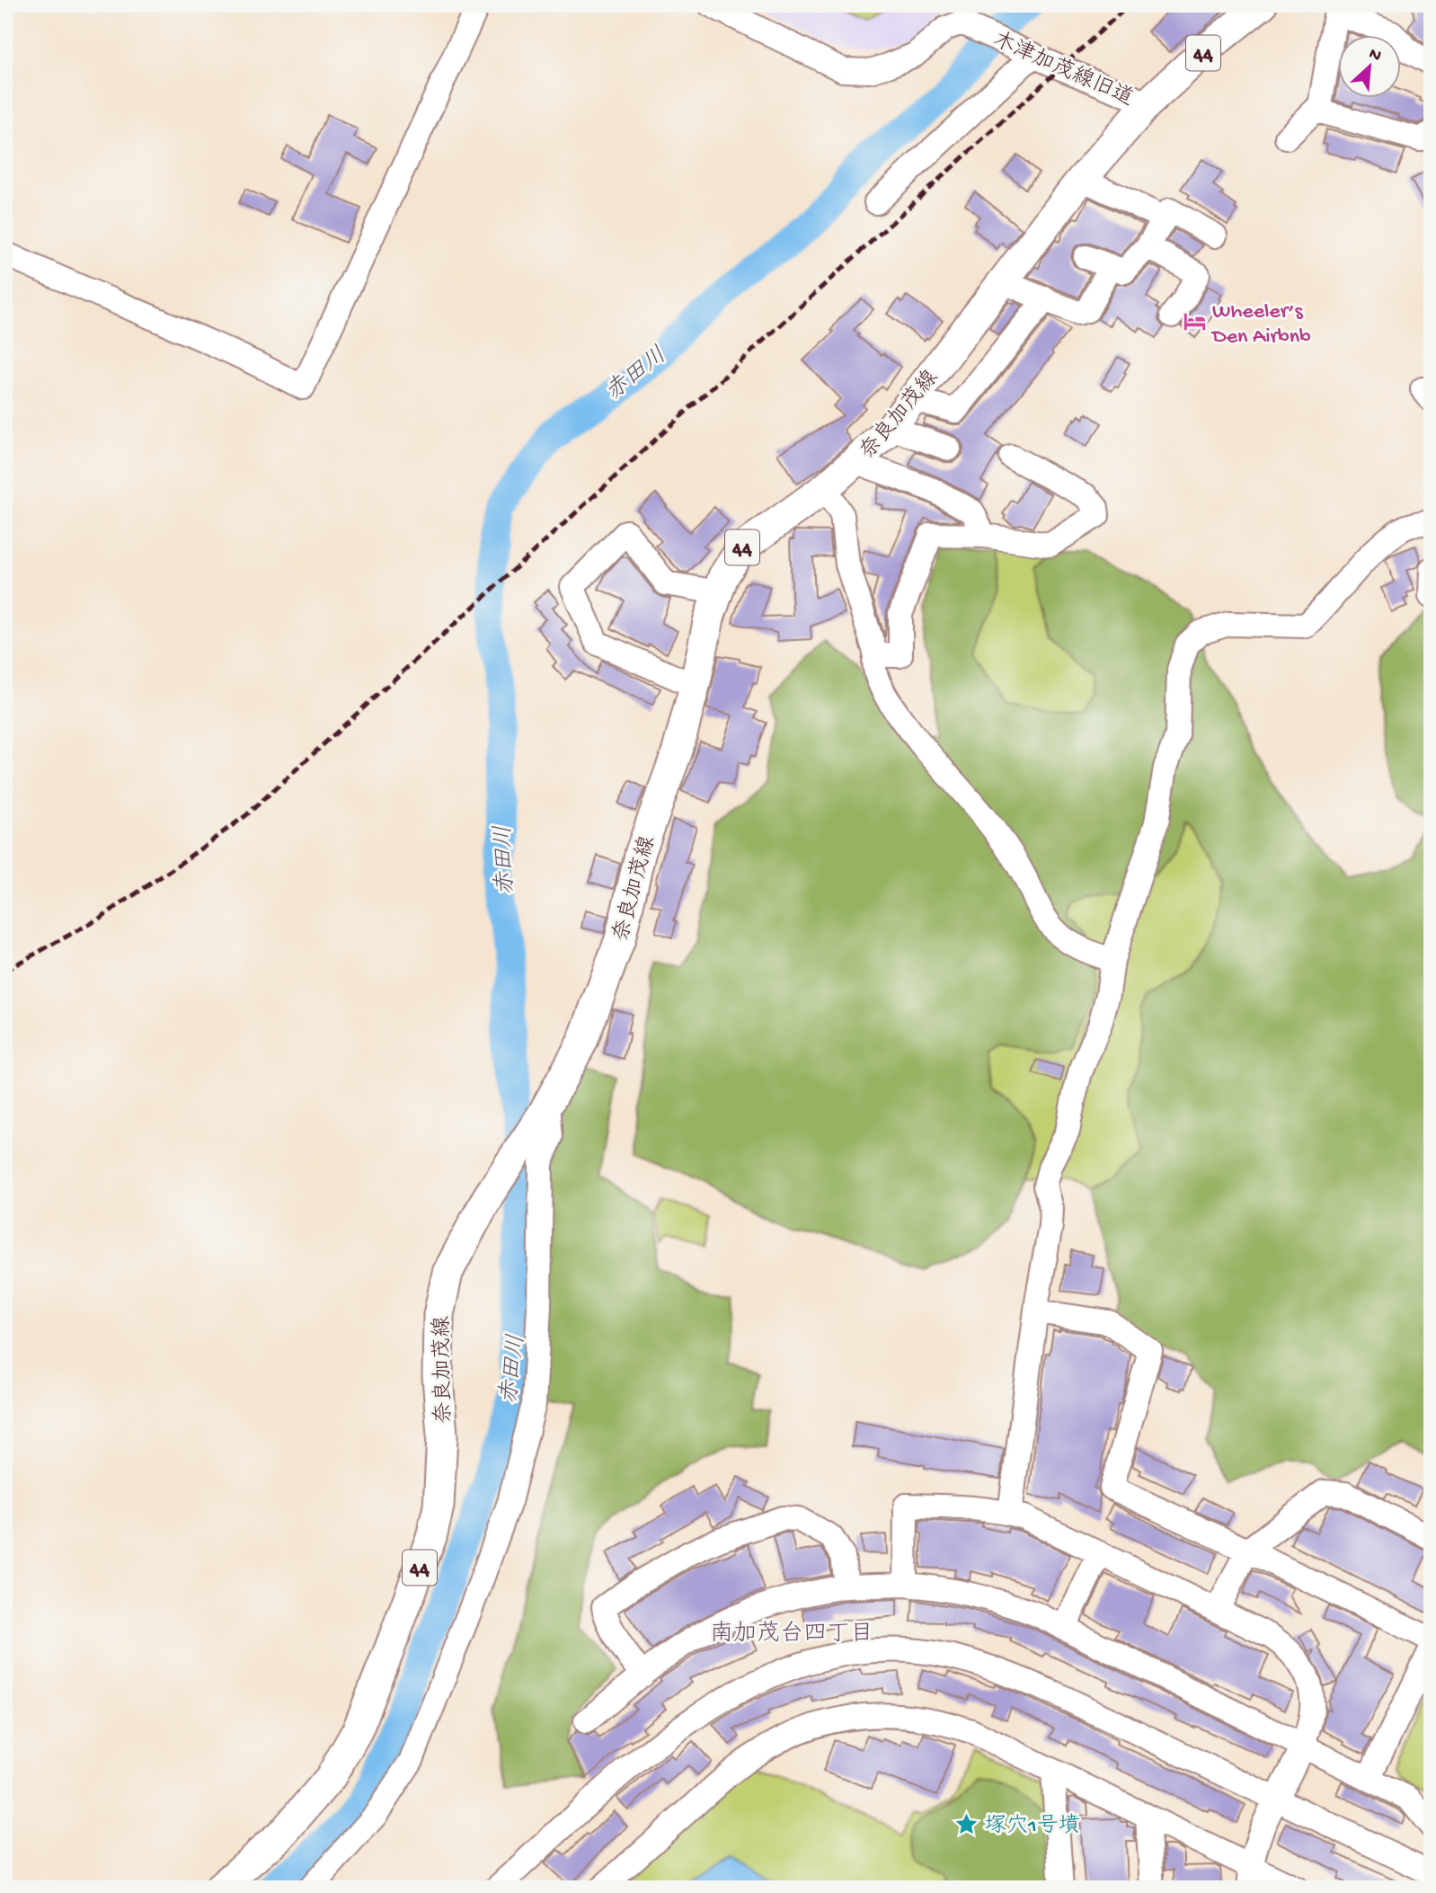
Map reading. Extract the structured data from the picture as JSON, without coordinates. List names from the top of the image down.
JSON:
{
  "streets": {
    "main road": ["44", "奈良加茂線"],
    "street": ["木津加茂線旧道"]
  },
  "crossings": [
    ["木津加茂線旧道", "奈良加茂線"]
  ],
  "districts": ["南加茂台四丁目"],
  "water": ["赤田川"],
  "places": {
    "hotel": ["Wheeler’s Den Airbnb"],
    "place": ["塚穴1号墳"]
  },
  "north": "top right"
}
